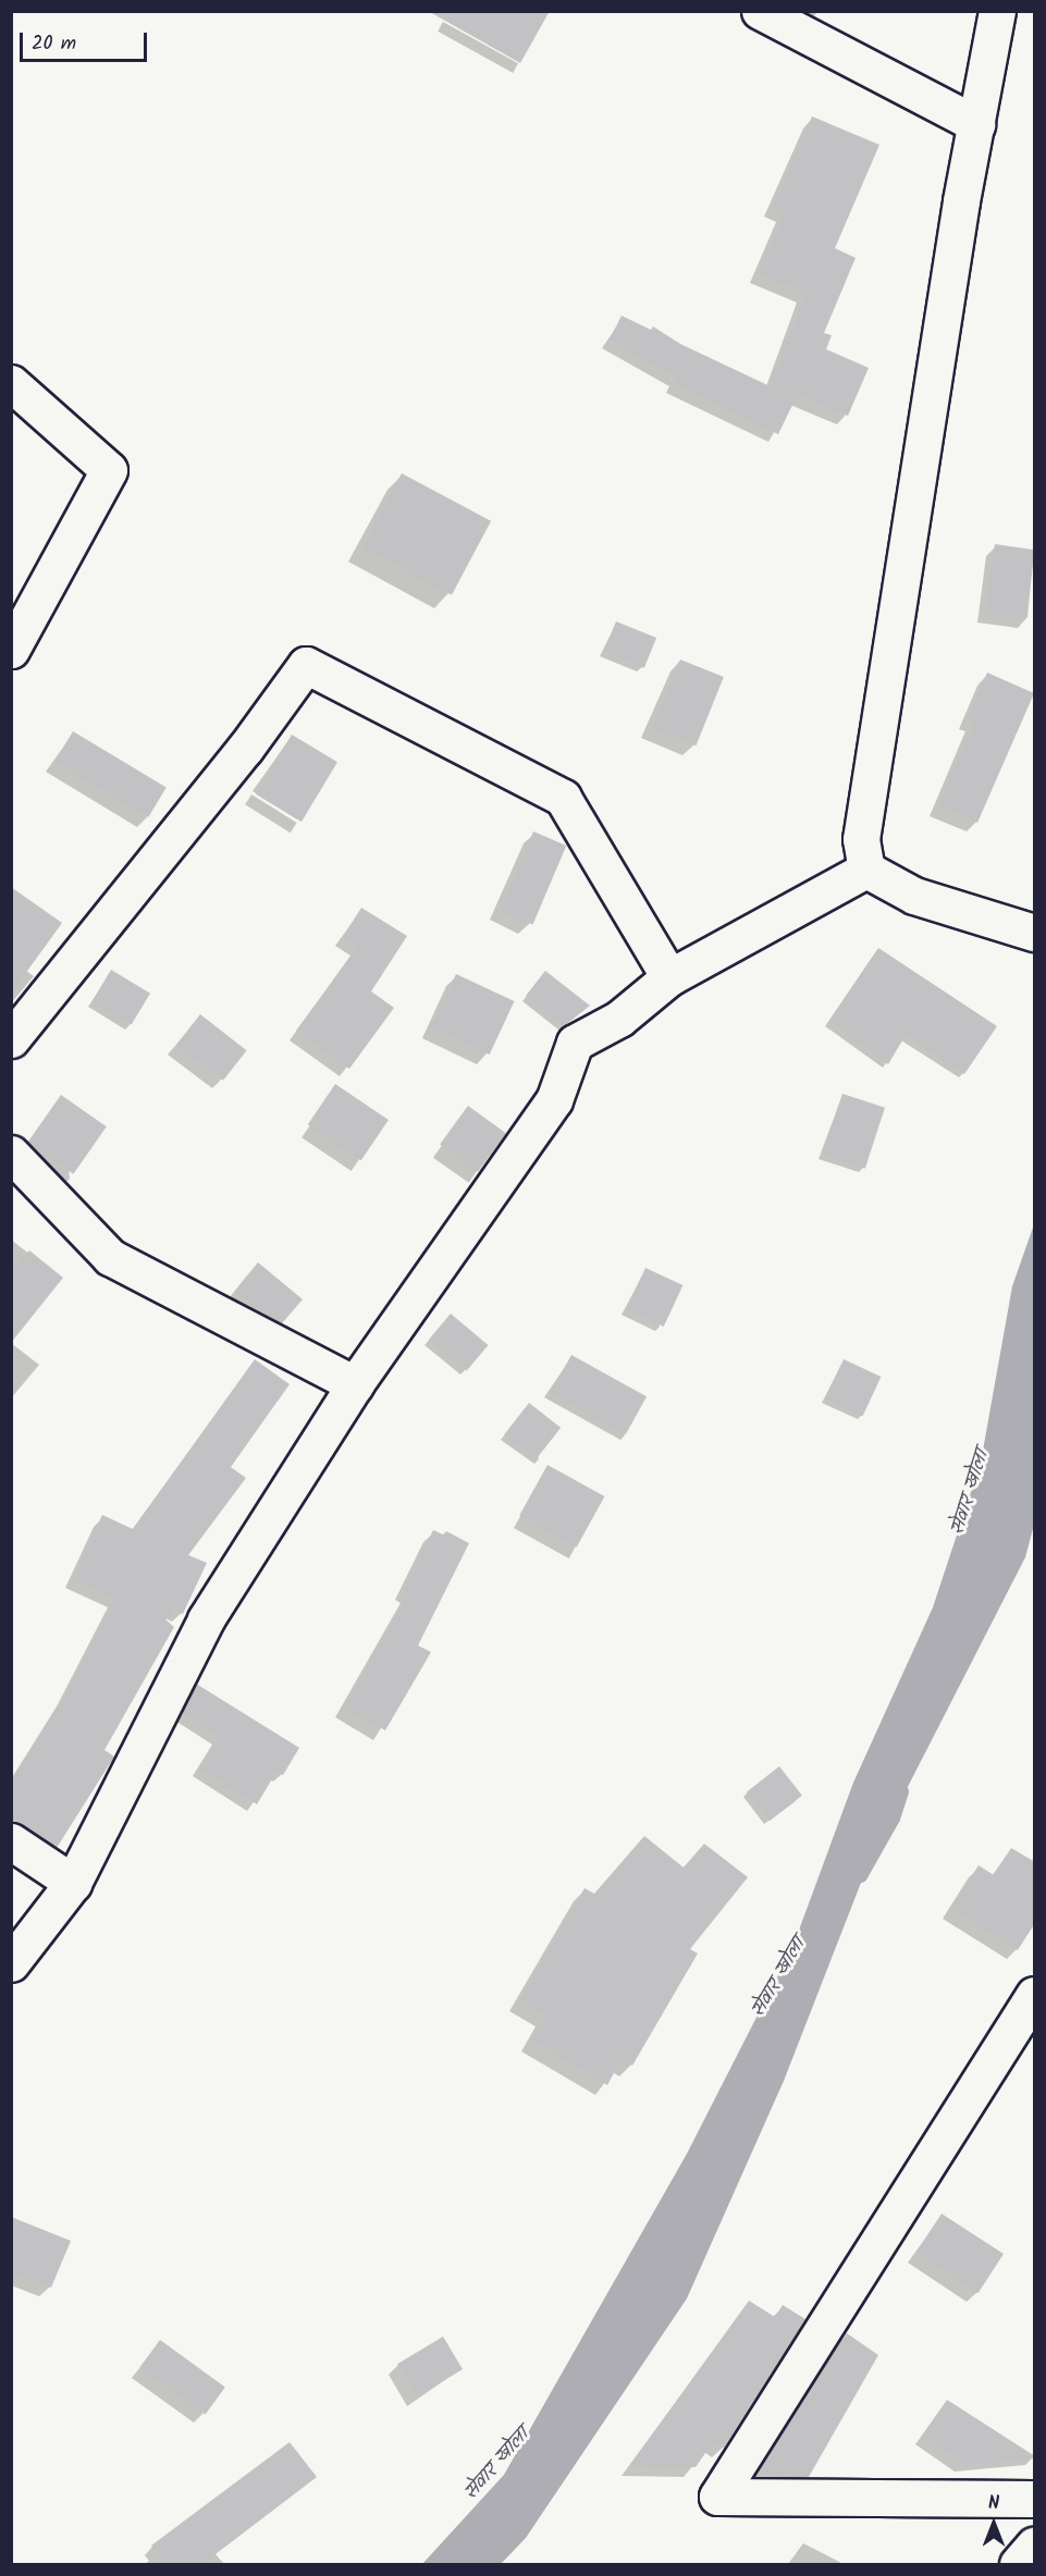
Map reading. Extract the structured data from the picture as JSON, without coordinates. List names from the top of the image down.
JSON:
{
  "water": ["सेवार खोला"],
  "scale_bar": "20 m",
  "north": "top"
}
